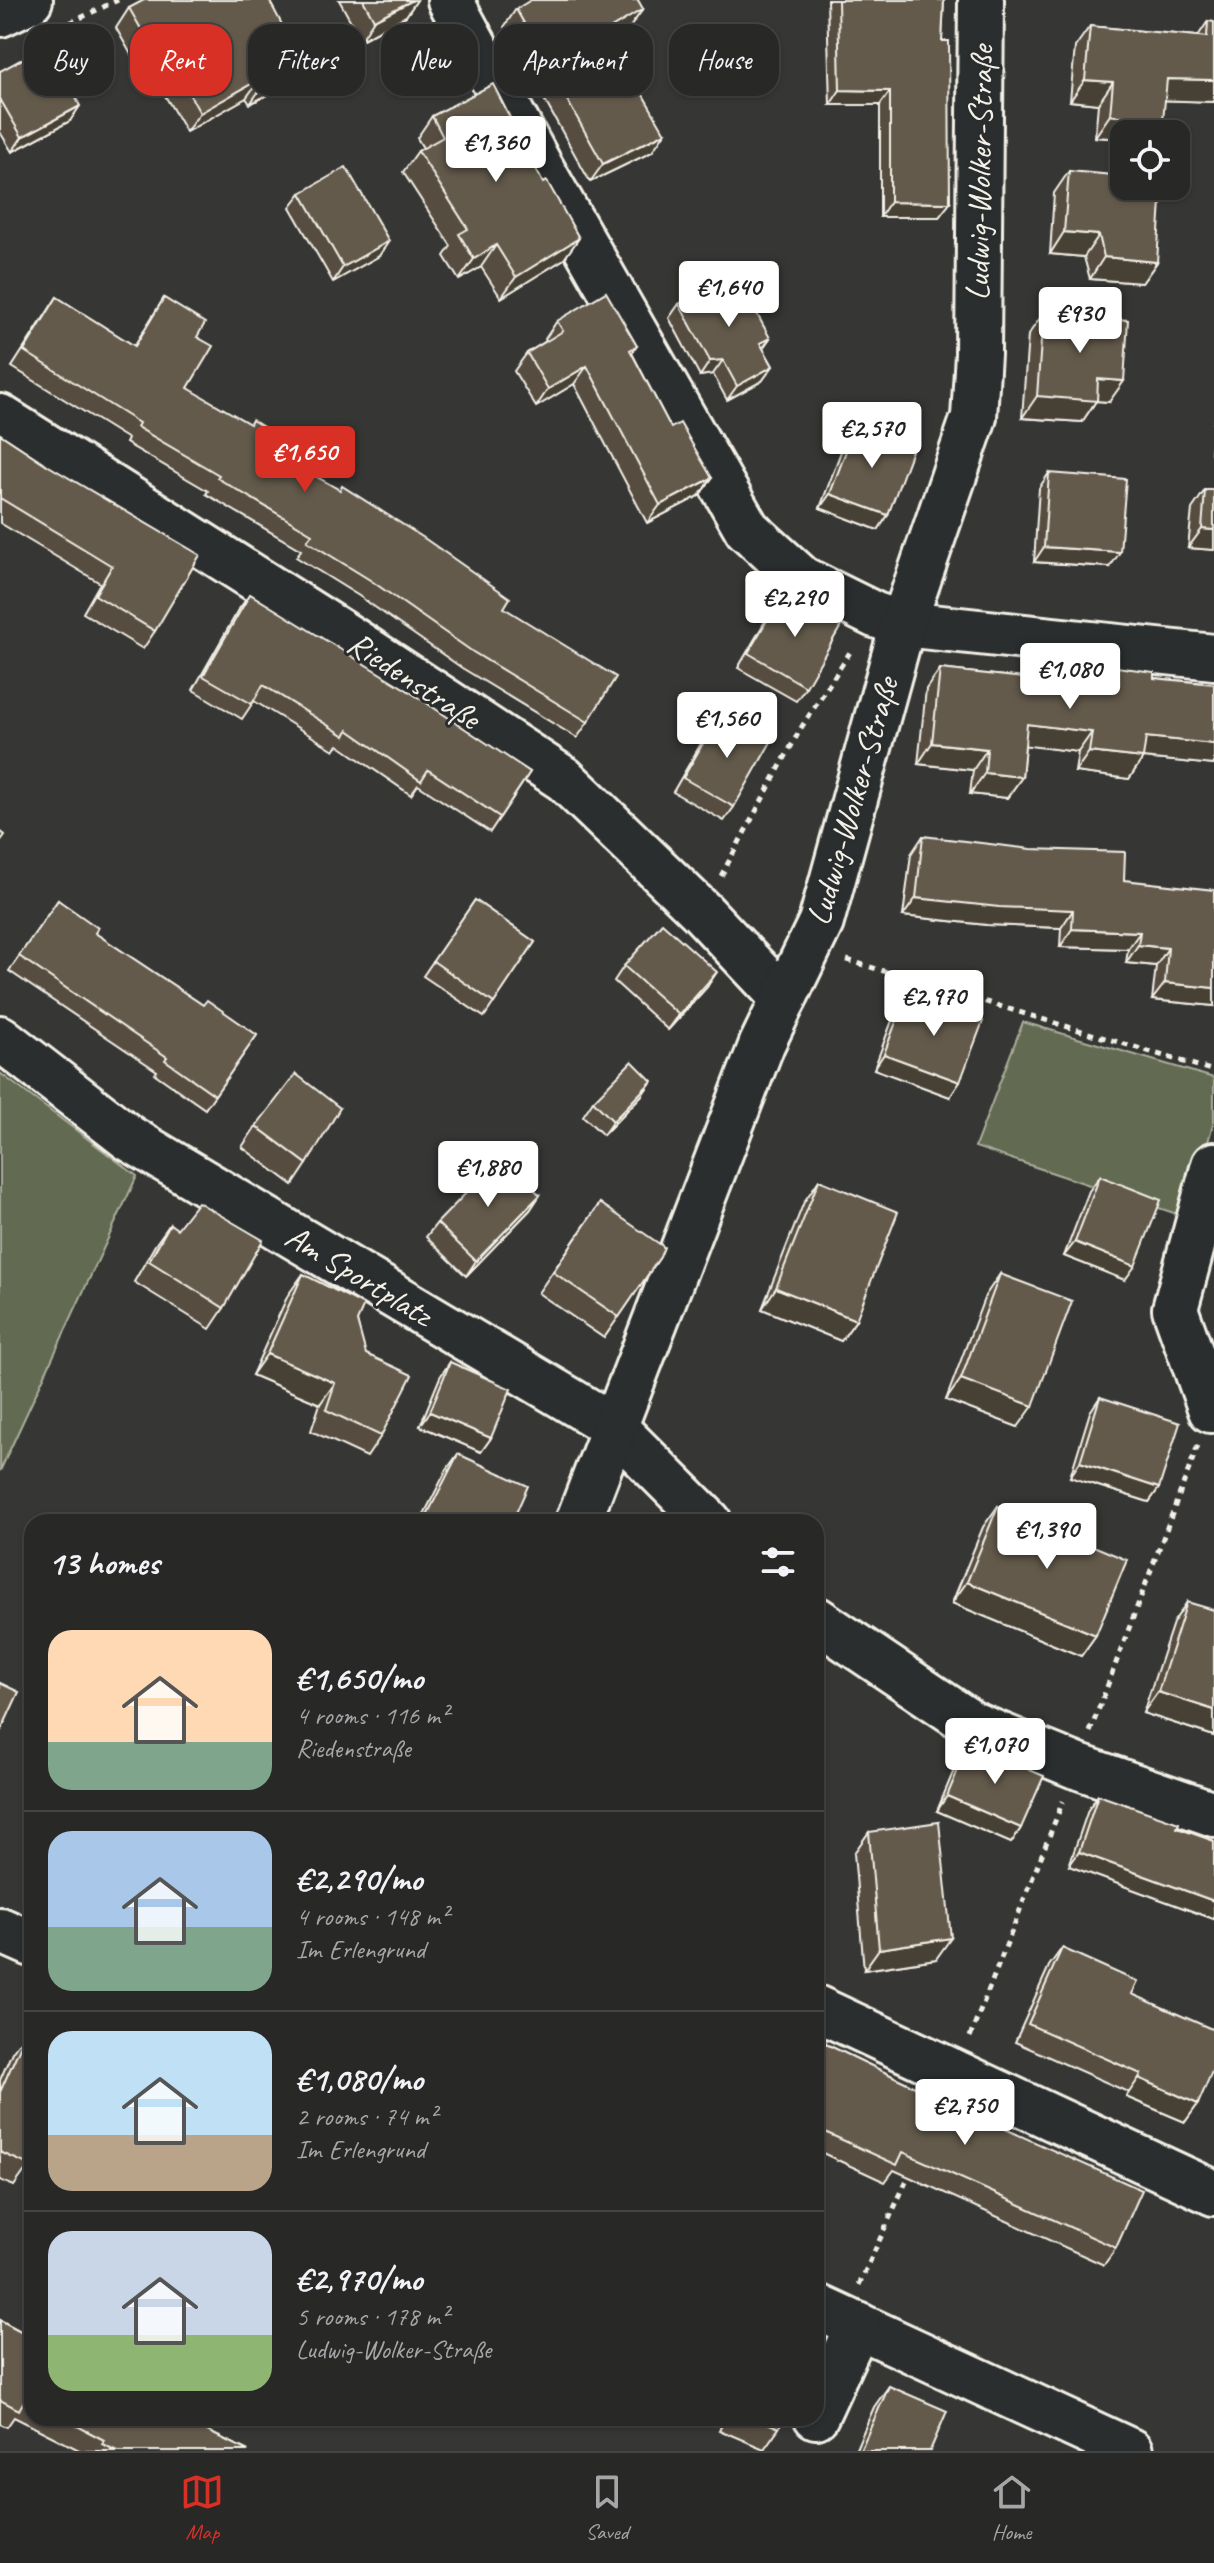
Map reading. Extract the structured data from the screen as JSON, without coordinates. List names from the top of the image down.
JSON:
{
  "streets": {
    "street": ["Ludwig-Wolker-Straße", "Riedenstraße", "Am Sportplatz"]
  },
  "crossings": [
    ["Ludwig-Wolker-Straße", "Riedenstraße"],
    ["Ludwig-Wolker-Straße", "Am Sportplatz"]
  ],
  "page": {
    "chip": [
      "Buy",
      "Rent",
      "Filters",
      "New",
      "Apartment",
      "House"
    ],
    "price": [
      "€1,360",
      "€1,640",
      "€930",
      "€2,570",
      "€1,650",
      "€2,290",
      "€1,080",
      "€1,560",
      "€2,970",
      "€1,880",
      "€1,390",
      "€1,070",
      "€2,750"
    ],
    "heading": "13 homes",
    "list": [
      {
        "name": "€1,650/mo",
        "note": "4 rooms · 116 m² · Riedenstraße"
      },
      {
        "name": "€2,290/mo",
        "note": "4 rooms · 148 m² · Im Erlengrund"
      },
      {
        "name": "€1,080/mo",
        "note": "2 rooms · 74 m² · Im Erlengrund"
      },
      {
        "name": "€2,970/mo",
        "note": "5 rooms · 178 m² · Ludwig-Wolker-Straße"
      }
    ],
    "tabs": ["Map", "Saved", "Home"]
  }
}
